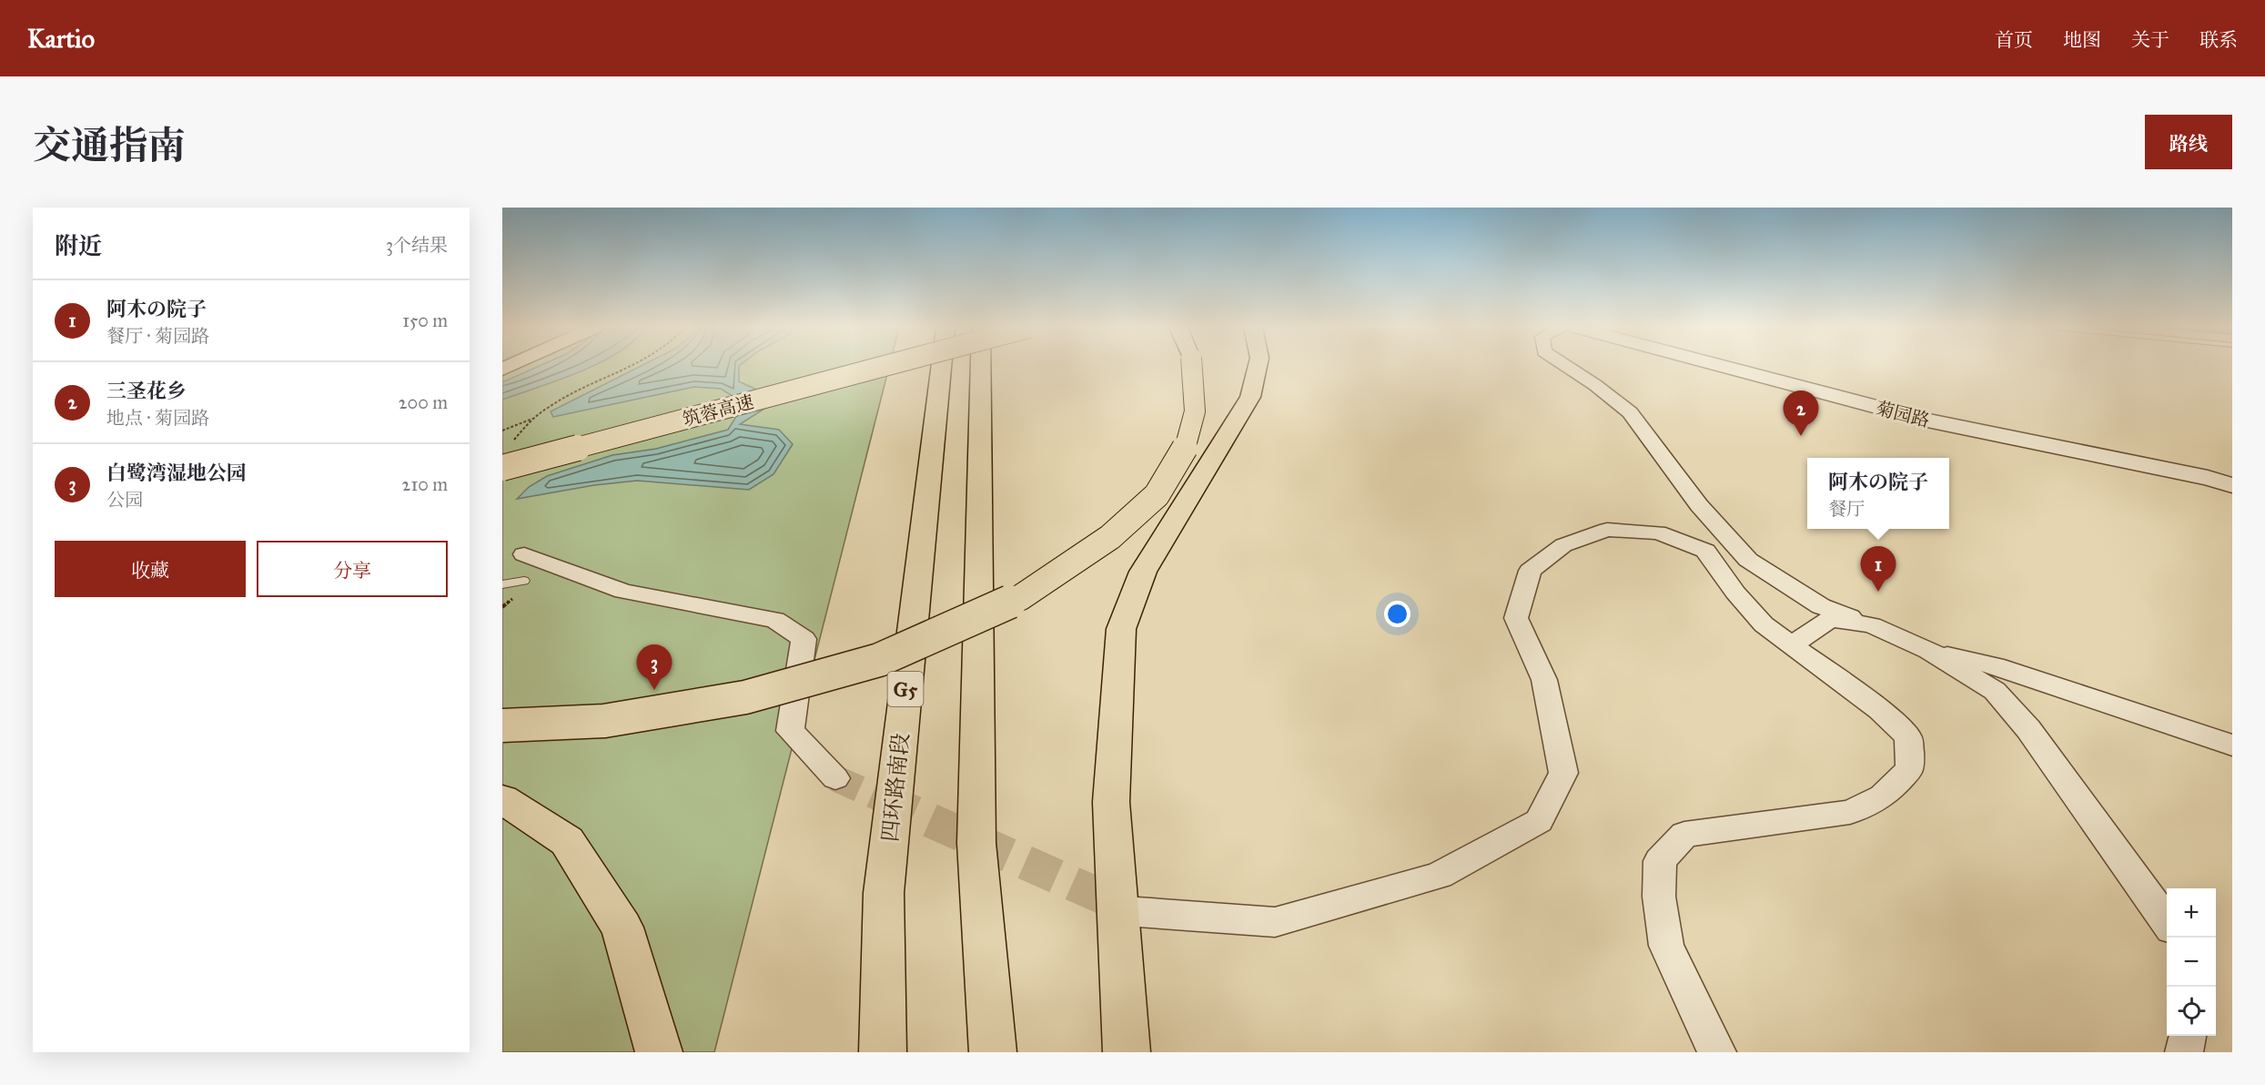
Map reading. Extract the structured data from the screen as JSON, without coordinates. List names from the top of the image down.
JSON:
{
  "streets": {
    "highway": ["筑蓉高速", "G5", "四环路南段"],
    "street": ["菊园路"]
  },
  "page": {
    "header": "Kartio",
    "nav": [
      "首页",
      "地图",
      "关于",
      "联系"
    ],
    "title": "交通指南",
    "buttons": [
      "路线",
      ["收藏", "分享"]
    ],
    "heading": ["附近", "3个结果"],
    "list": [
      {
        "mark": "1",
        "name": "阿木の院子",
        "note": "餐厅 · 菊园路",
        "value": "150 m"
      },
      {
        "mark": "2",
        "name": "三圣花乡",
        "note": "地点 · 菊园路",
        "value": "200 m"
      },
      {
        "mark": "3",
        "name": "白鹭湾湿地公园",
        "note": "公园",
        "value": "210 m"
      }
    ],
    "pins": ["2", "1", "3"],
    "popup": ["阿木の院子", "餐厅"],
    "map_buttons": ["+", "−"]
  }
}
